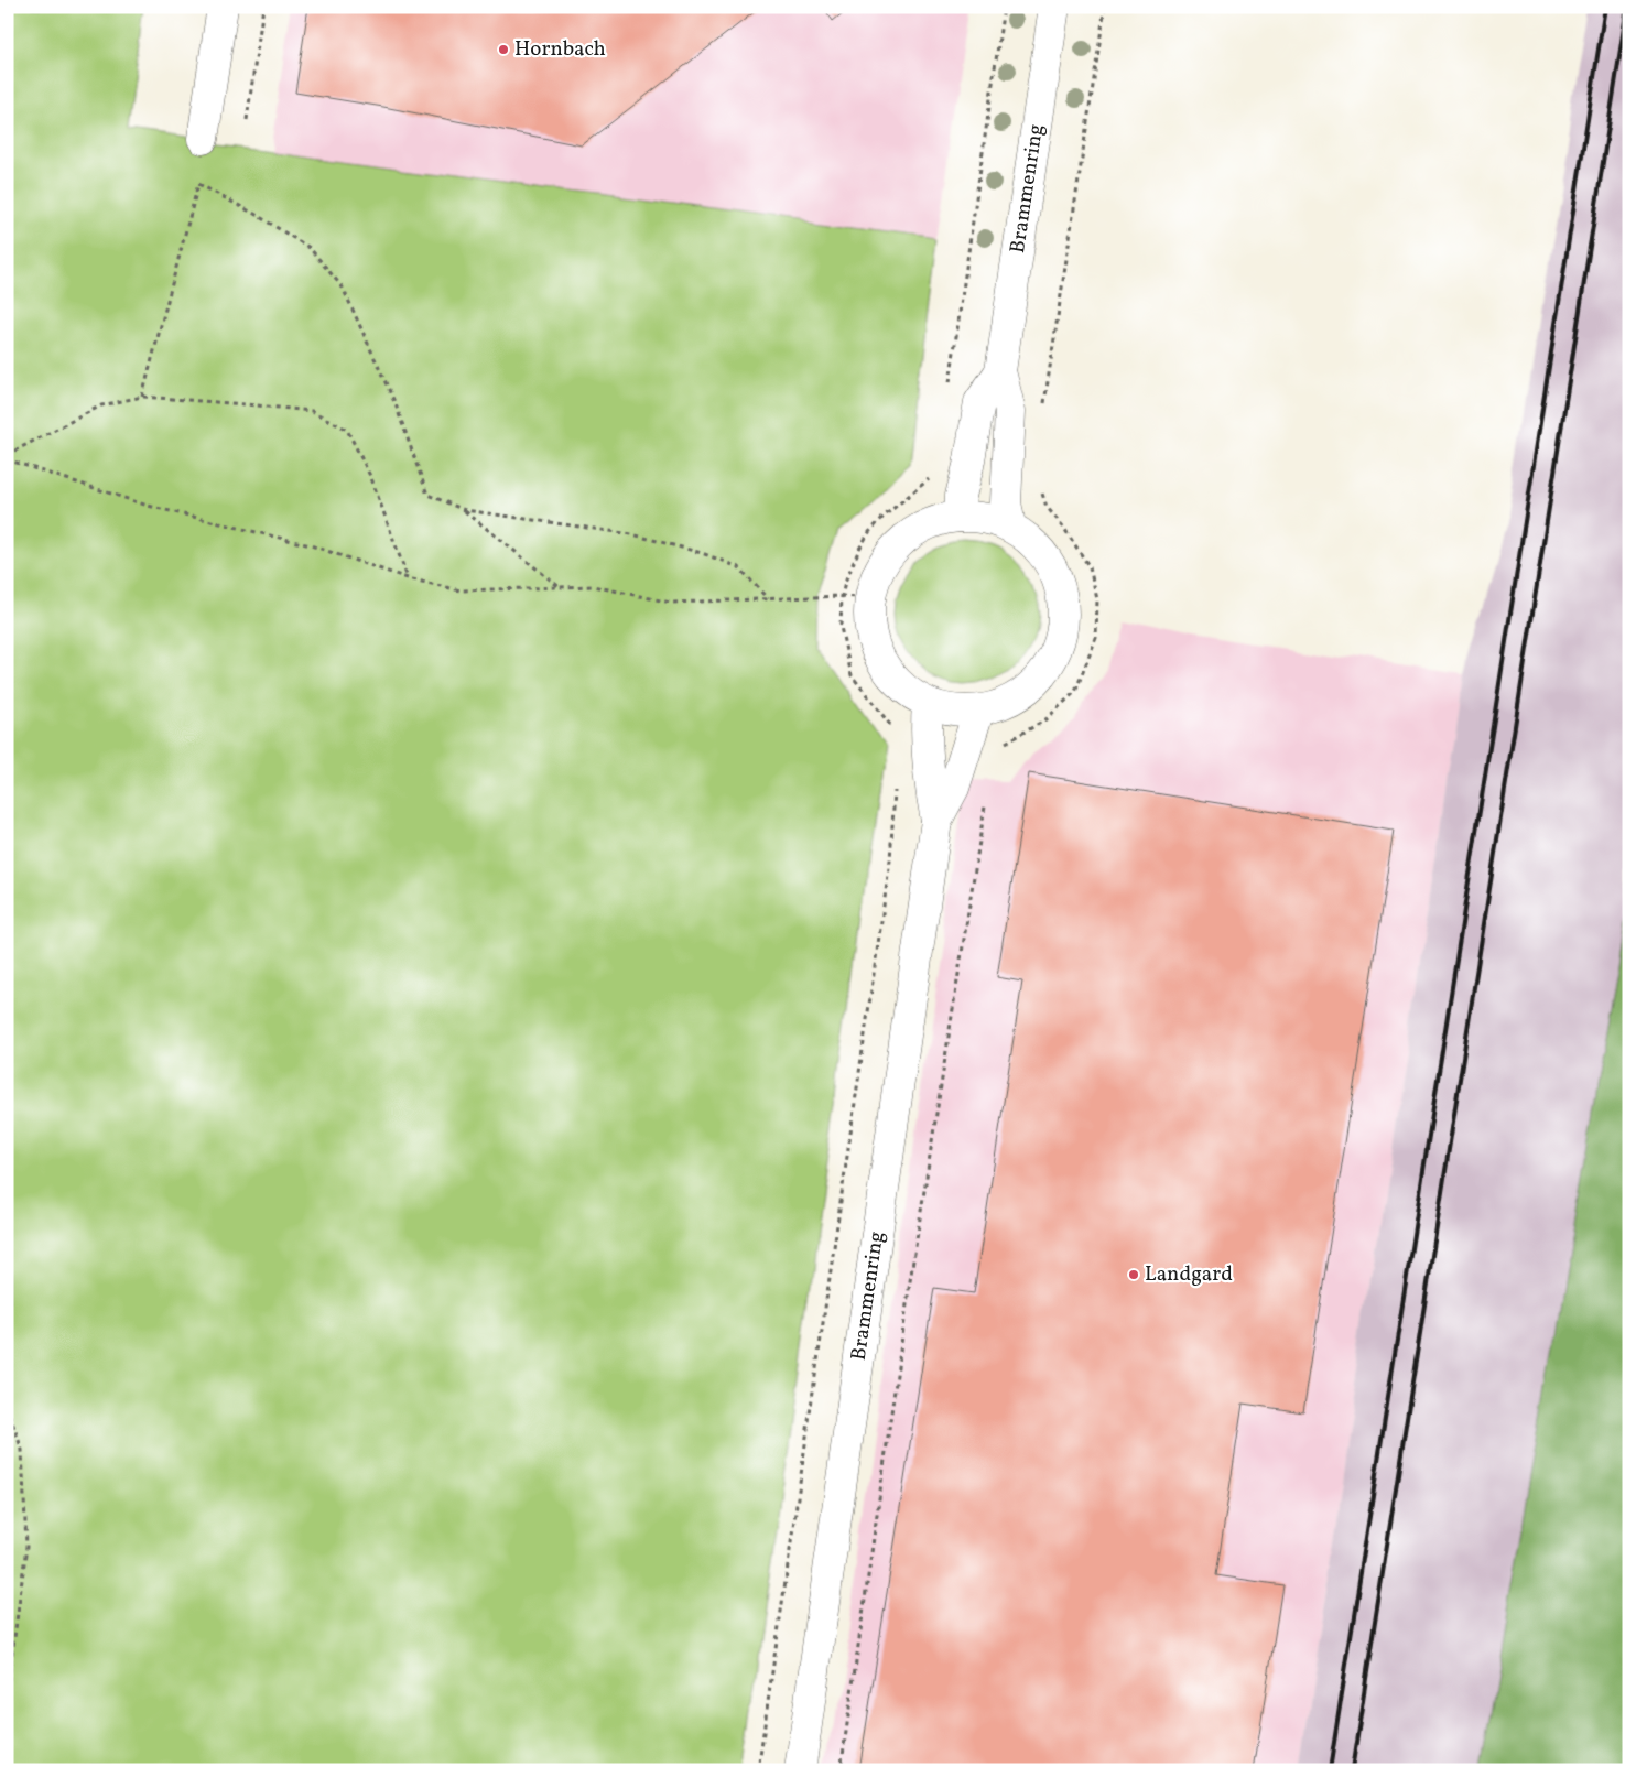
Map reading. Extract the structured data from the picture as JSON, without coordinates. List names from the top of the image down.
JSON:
{
  "streets": {
    "street": ["Brammenring"]
  },
  "places": ["Hornbach", "Landgard"]
}
